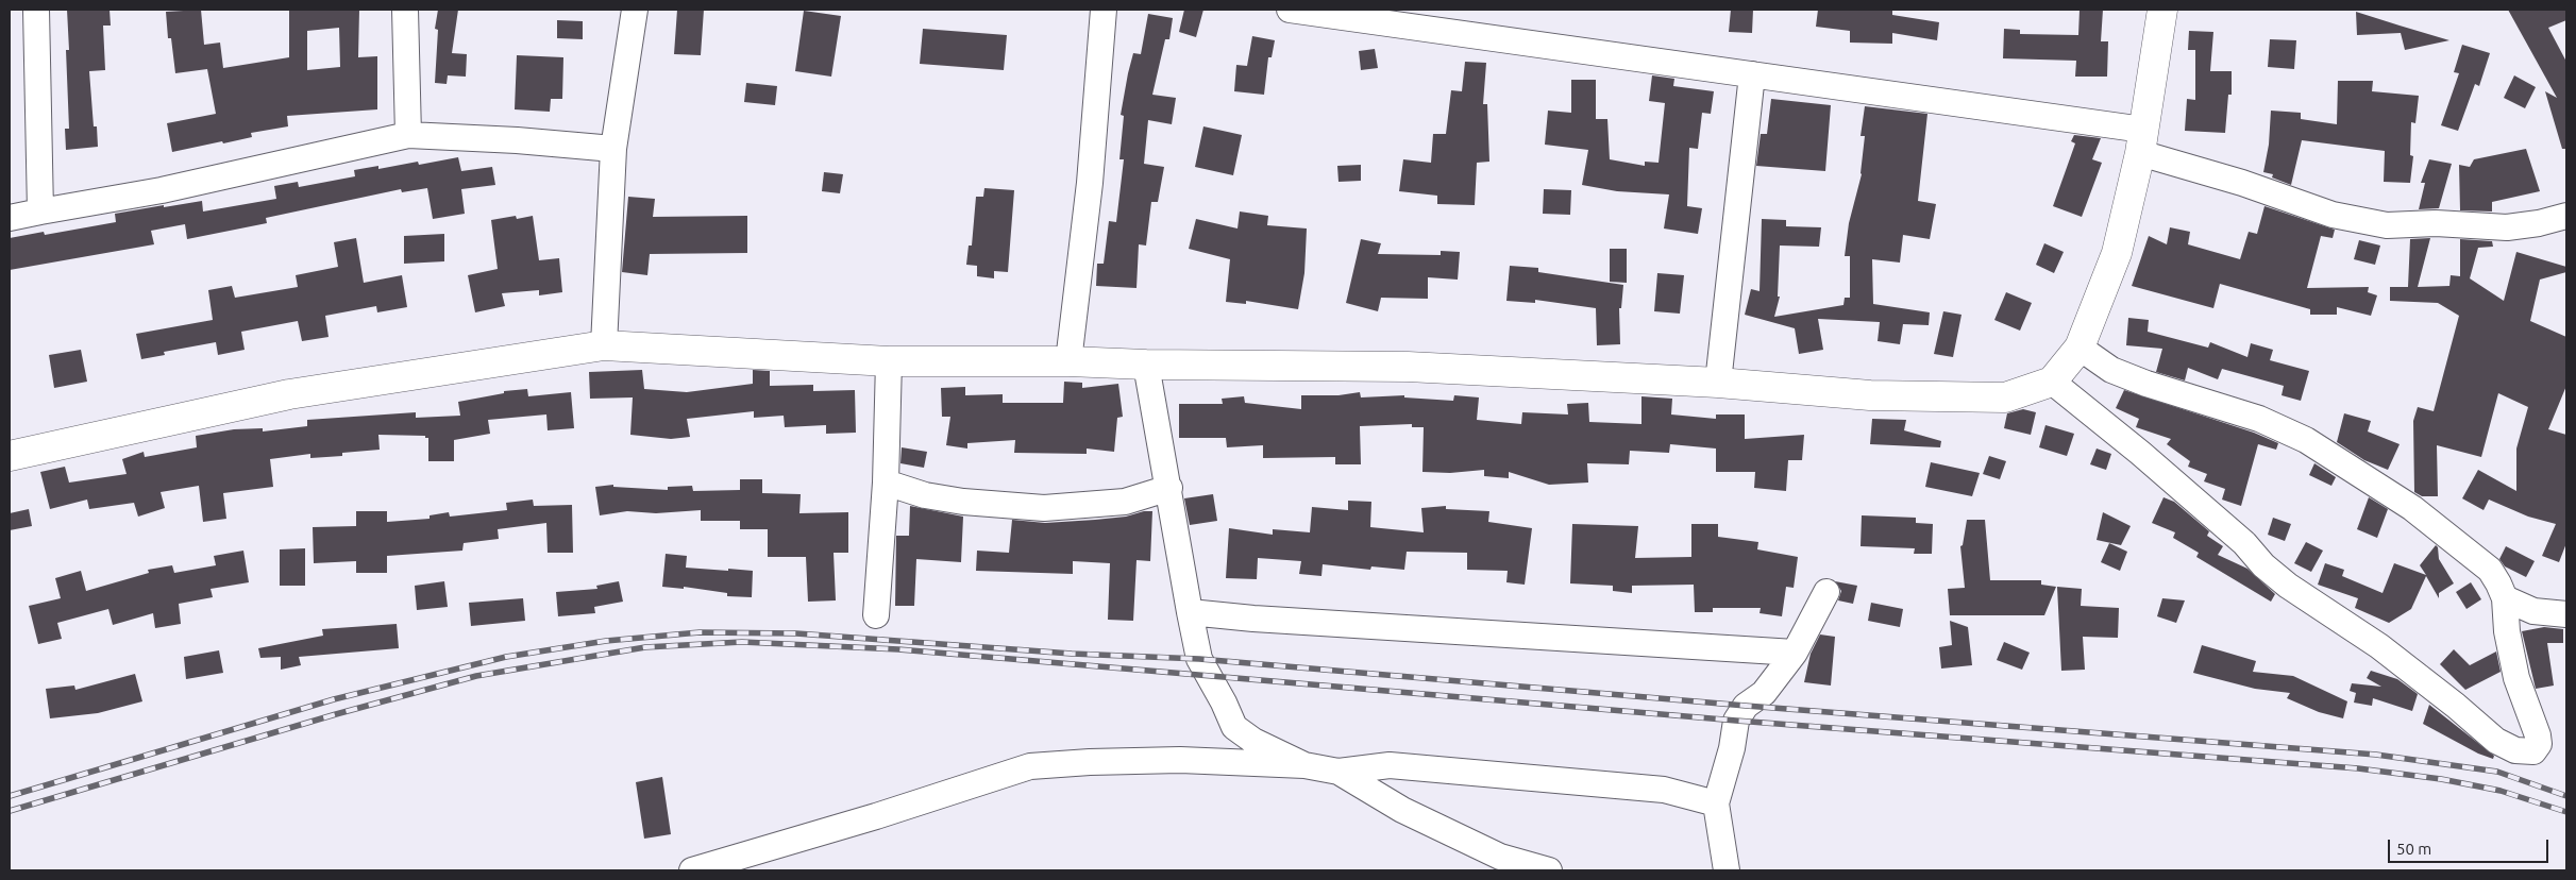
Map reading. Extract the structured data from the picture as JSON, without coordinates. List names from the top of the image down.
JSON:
{
  "scale_bar": "50 m"
}
